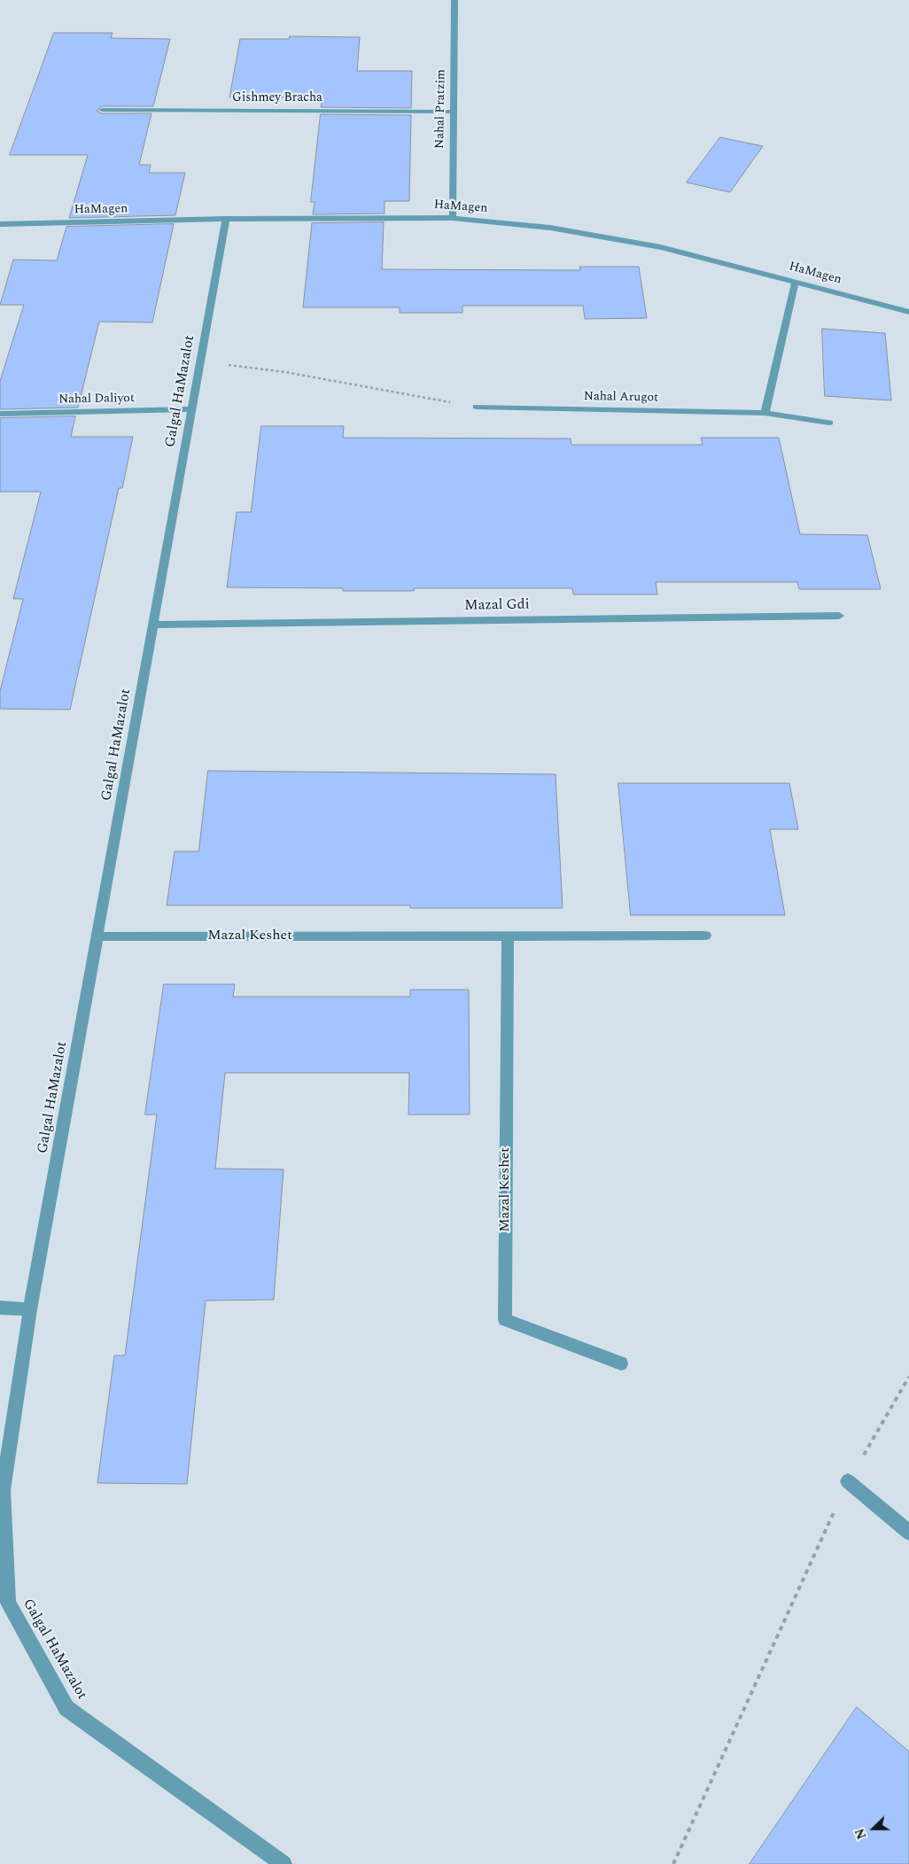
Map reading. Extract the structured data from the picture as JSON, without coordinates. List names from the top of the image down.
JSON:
{
  "streets": {
    "street": [
      "Gishmey Bracha",
      "Nahal Pratzim",
      "HaMagen",
      "Galgal HaMazalot",
      "Nahal Arugot",
      "Nahal Daliyot",
      "Mazal Gdi",
      "Mazal Keshet"
    ]
  },
  "crossings": [
    ["Gishmey Bracha", "Nahal Pratzim"],
    ["Nahal Pratzim", "HaMagen"],
    ["HaMagen", "Galgal HaMazalot"],
    ["Galgal HaMazalot", "Nahal Daliyot"],
    ["Galgal HaMazalot", "Mazal Gdi"],
    ["Galgal HaMazalot", "Mazal Keshet"]
  ],
  "north": "left"
}
